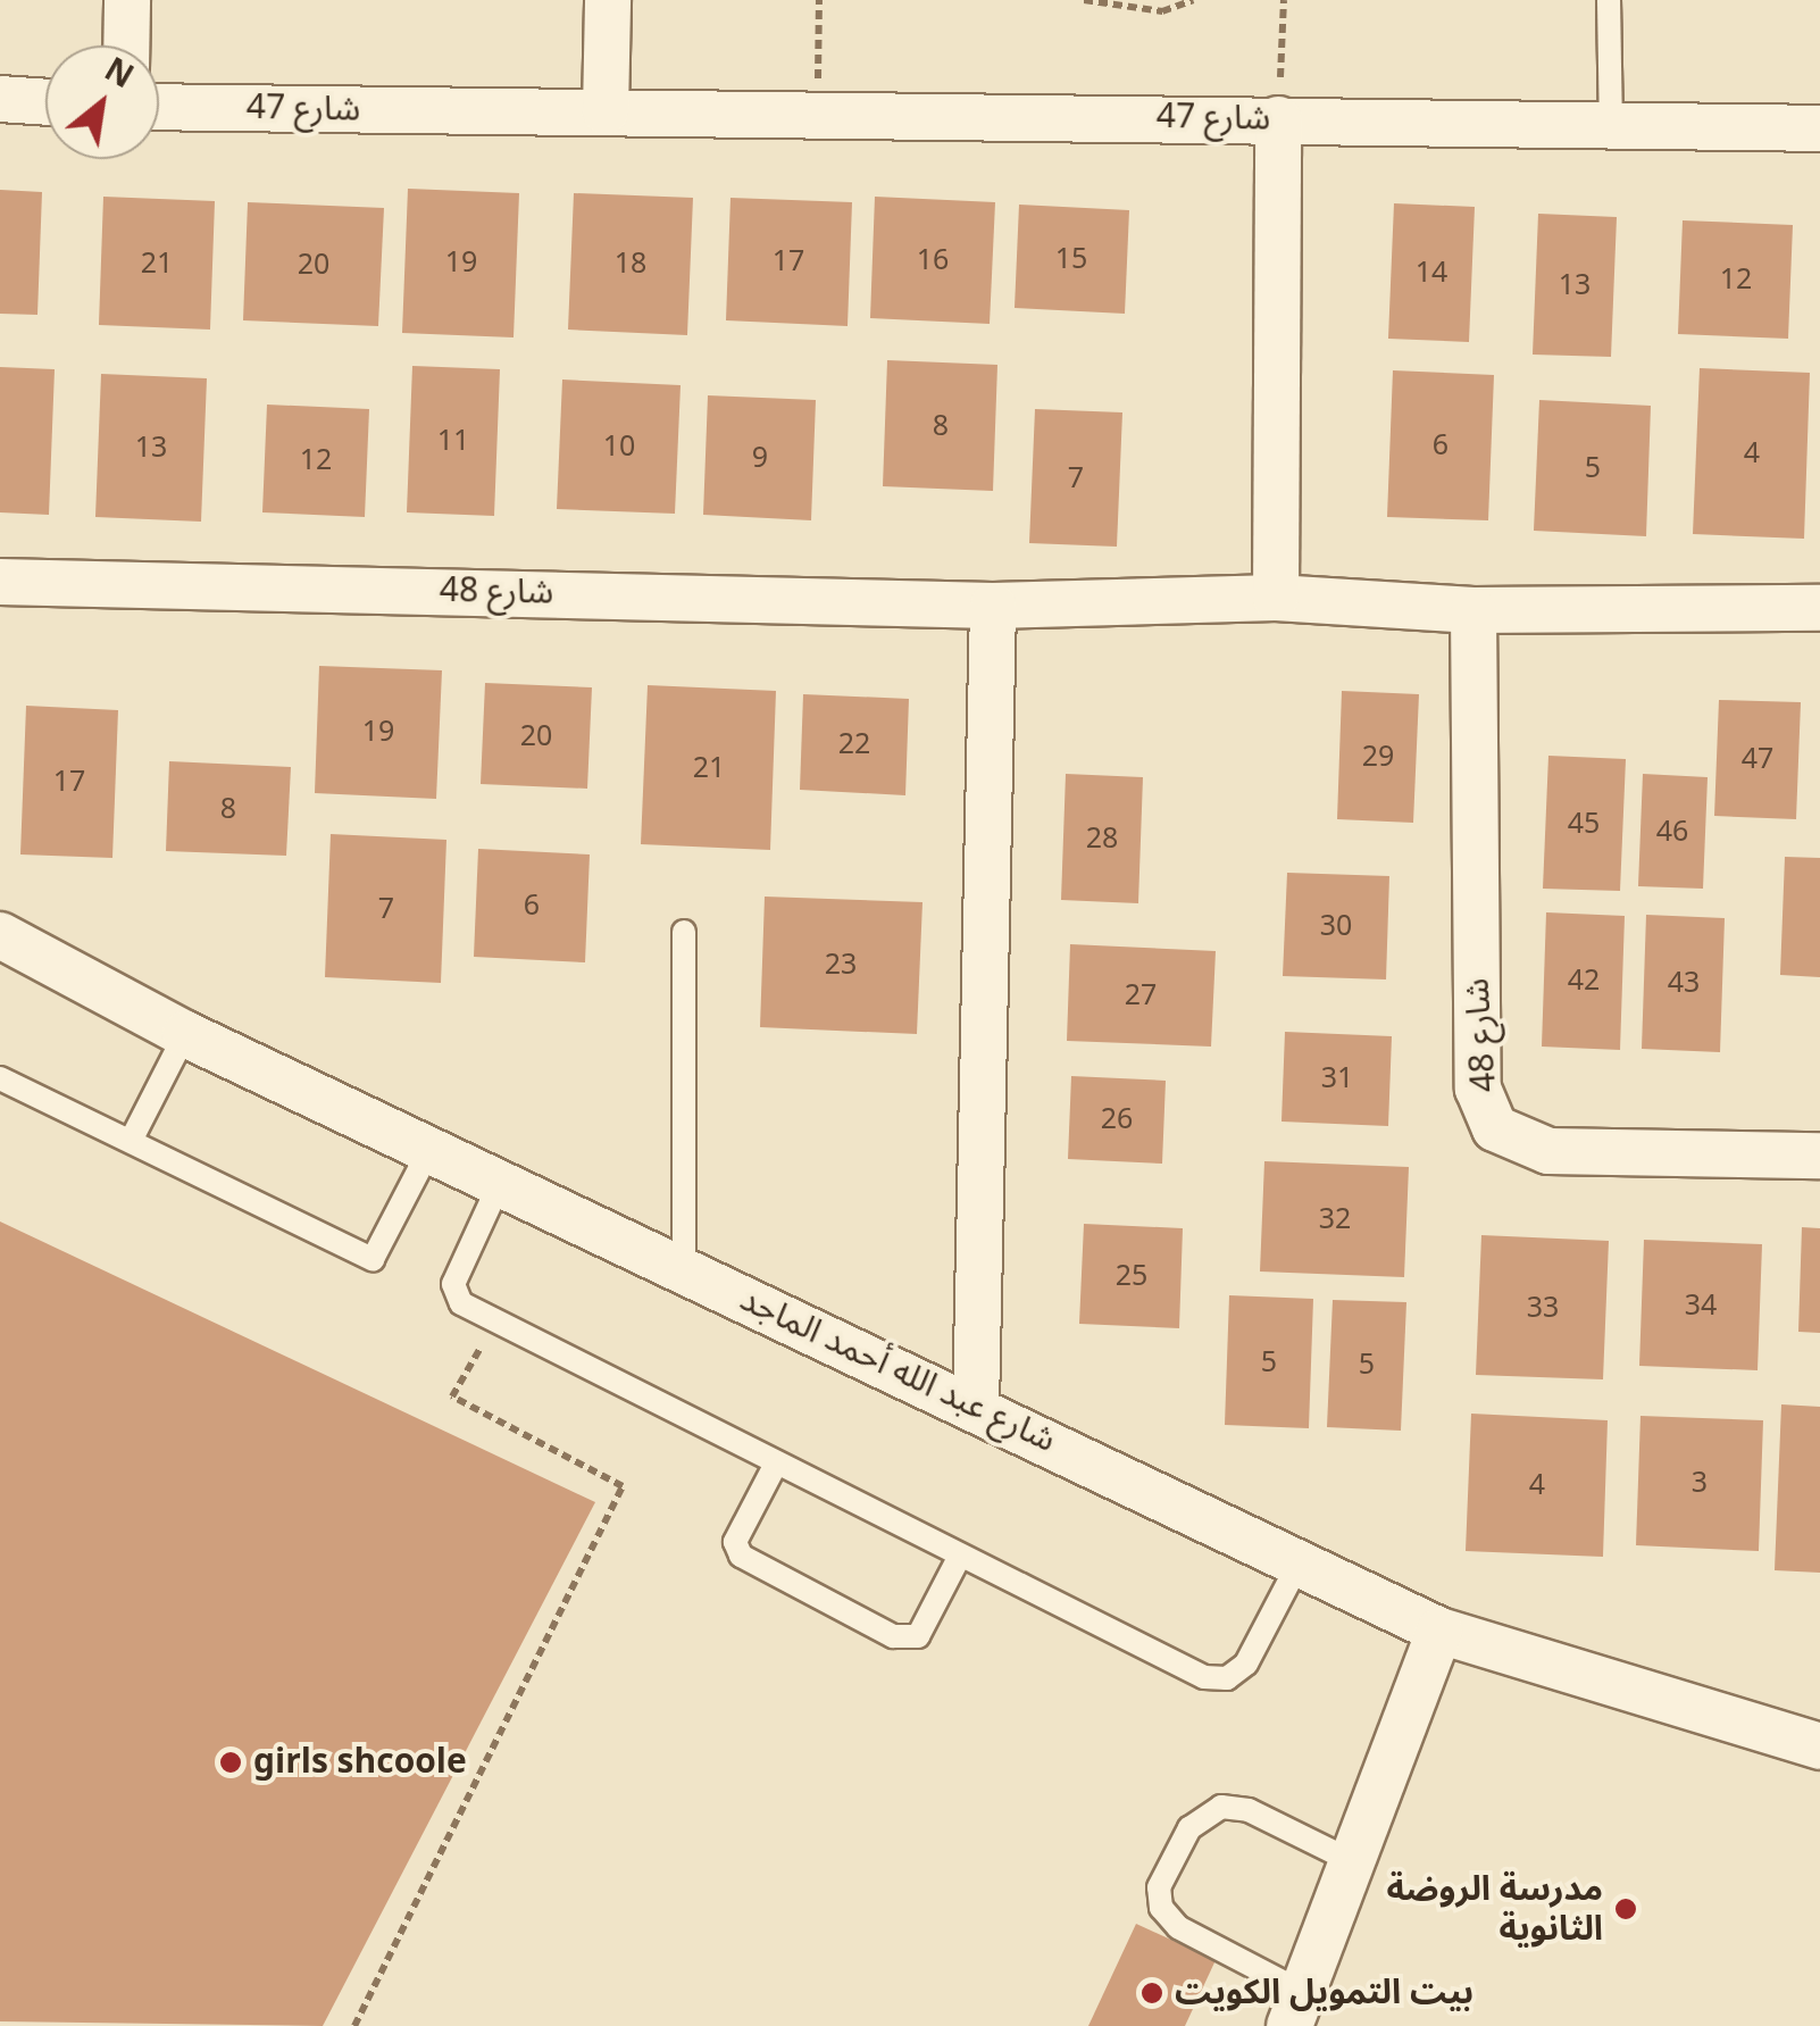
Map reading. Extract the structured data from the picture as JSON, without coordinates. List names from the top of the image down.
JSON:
{
  "streets": {
    "street": ["شارع 47", "شارع 48", "شارع عبد الله أحمد الماجد"]
  },
  "places": ["girls shcoole", "مدرسة الروضة الثانوية", "بيت التمويل الكويت"],
  "house_numbers": [
    "15",
    "16",
    "17",
    "19",
    "21",
    "18",
    "20",
    "14",
    "12",
    "13",
    "8",
    "11",
    "6",
    "10",
    "13",
    "4",
    "9",
    "12",
    "5",
    "7",
    "19",
    "20",
    "22",
    "29",
    "47",
    "21",
    "17",
    "8",
    "45",
    "46",
    "28",
    "6",
    "7",
    "30",
    "23",
    "42",
    "43",
    "27",
    "31",
    "26",
    "32",
    "25",
    "34",
    "33",
    "5",
    "5",
    "3",
    "4"
  ],
  "north": "top right"
}
